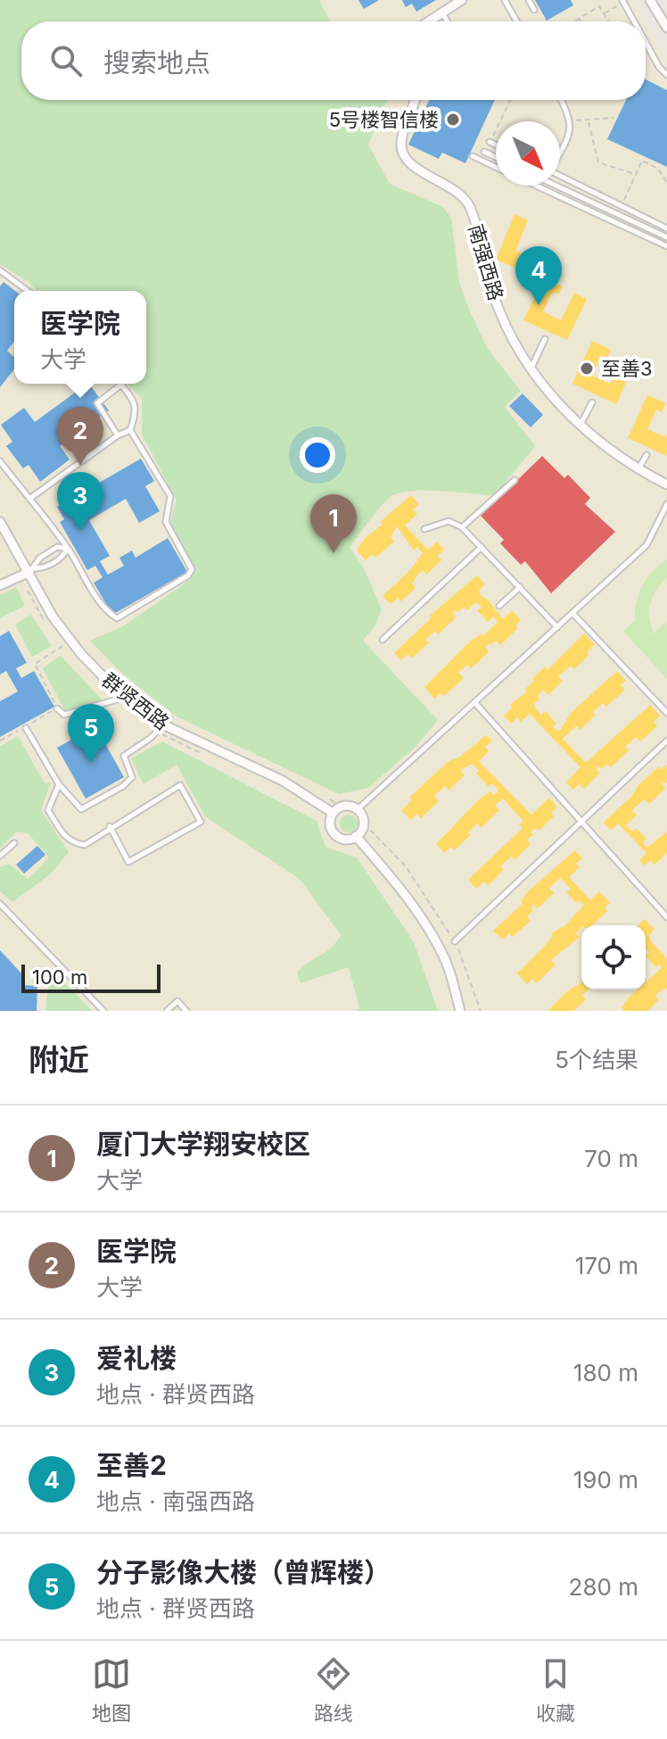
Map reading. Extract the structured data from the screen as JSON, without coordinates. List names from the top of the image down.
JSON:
{
  "streets": {
    "street": ["南强西路", "群贤西路"]
  },
  "places": ["5号楼智信楼", "至善3"],
  "scale_bar": "100 m",
  "north": "bottom right",
  "page": {
    "search": "搜索地点",
    "pins": [
      "4",
      "2",
      "3",
      "1",
      "5"
    ],
    "popup": ["医学院", "大学"],
    "scale": "100 m",
    "heading": ["附近", "5个结果"],
    "list": [
      {
        "mark": "1",
        "name": "厦门大学翔安校区",
        "note": "大学",
        "value": "70 m"
      },
      {
        "mark": "2",
        "name": "医学院",
        "note": "大学",
        "value": "170 m"
      },
      {
        "mark": "3",
        "name": "爱礼楼",
        "note": "地点 · 群贤西路",
        "value": "180 m"
      },
      {
        "mark": "4",
        "name": "至善2",
        "note": "地点 · 南强西路",
        "value": "190 m"
      },
      {
        "mark": "5",
        "name": "分子影像大楼（曾辉楼）",
        "note": "地点 · 群贤西路",
        "value": "280 m"
      }
    ],
    "nav": ["地图", "路线", "收藏"]
  }
}
